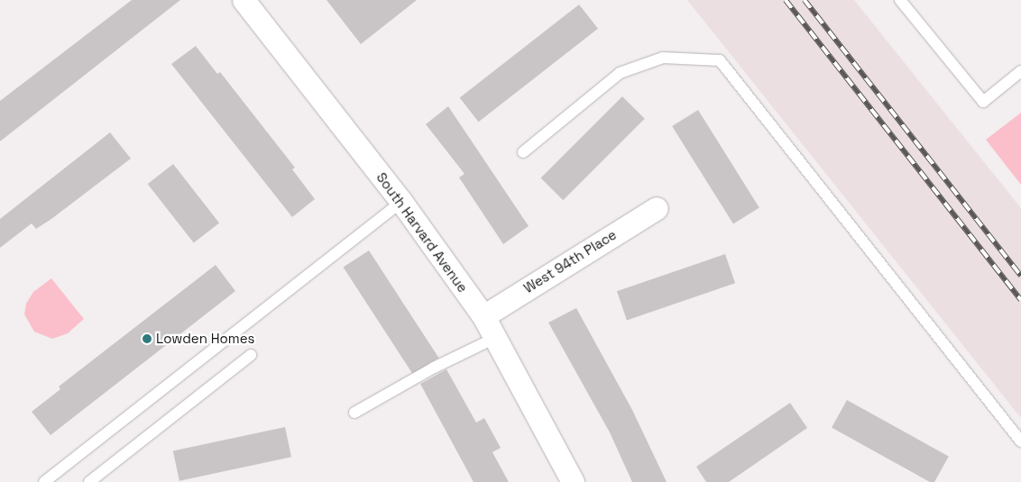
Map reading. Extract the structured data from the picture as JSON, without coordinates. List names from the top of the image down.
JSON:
{
  "streets": {
    "street": ["South Harvard Avenue", "West 94th Place"]
  },
  "crossings": [
    ["South Harvard Avenue", "West 94th Place"]
  ],
  "places": ["Lowden Homes"]
}
